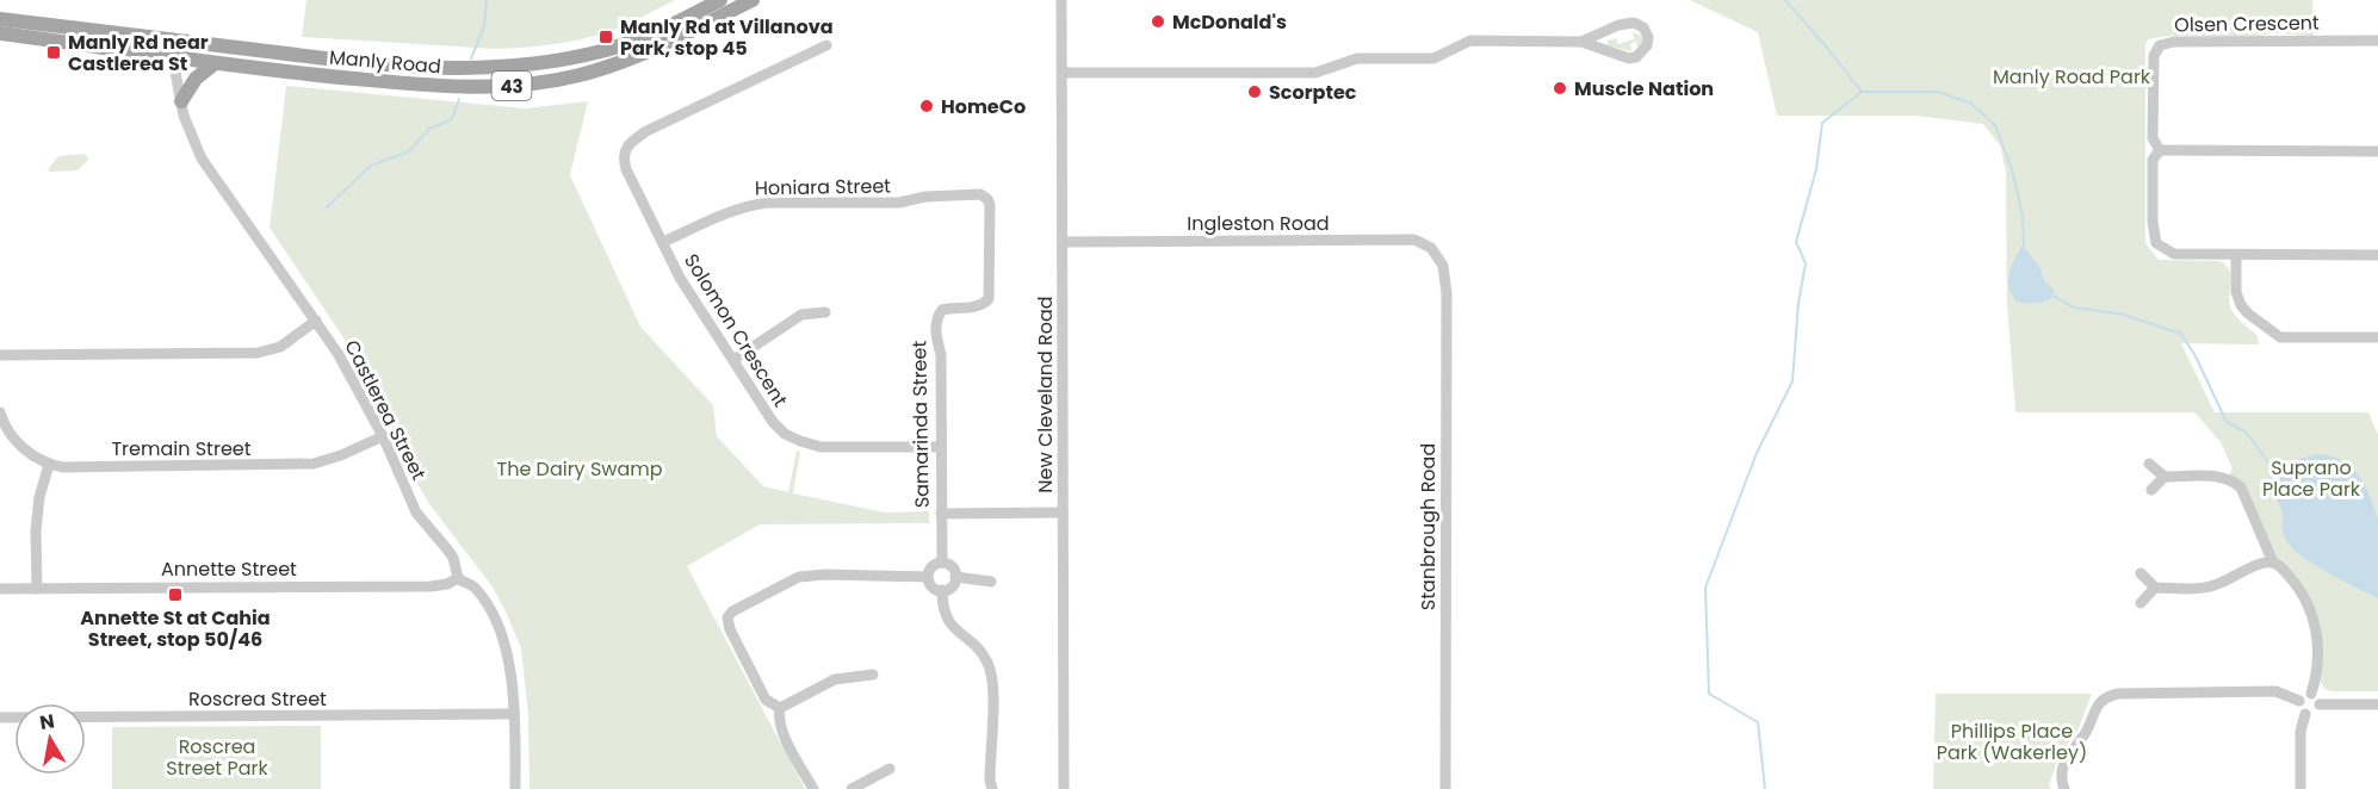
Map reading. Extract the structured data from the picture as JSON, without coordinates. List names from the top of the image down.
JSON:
{
  "streets": {
    "main road": ["Manly Road", "43"],
    "street": [
      "Olsen Crescent",
      "Honiara Street",
      "Ingleston Road",
      "Solomon Crescent",
      "New Cleveland Road",
      "Castlerea Street",
      "Samarinda Street",
      "Tremain Street",
      "Stanbrough Road",
      "Annette Street",
      "Roscrea Street"
    ]
  },
  "crossings": [
    ["Manly Road", "Castlerea Street"],
    ["Honiara Street", "Solomon Crescent"],
    ["Honiara Street", "Samarinda Street"],
    ["Ingleston Road", "New Cleveland Road"],
    ["Ingleston Road", "Stanbrough Road"],
    ["Solomon Crescent", "Samarinda Street"],
    ["Castlerea Street", "Tremain Street"],
    ["Castlerea Street", "Annette Street"],
    ["Castlerea Street", "Roscrea Street"]
  ],
  "parks": [
    "Manly Road Park",
    "Suprano Place Park",
    "The Dairy Swamp",
    "Phillips Place Park (Wakerley)",
    "Roscrea Street Park"
  ],
  "places": {
    "other": [
      "McDonald's",
      "Muscle Nation",
      "Scorptec",
      "HomeCo"
    ],
    "transit": ["Manly Rd at Villanova Park, stop 45", "Manly Rd near Castlerea St", "Annette St at Cahia Street, stop 50/46"]
  },
  "north": "top"
}
